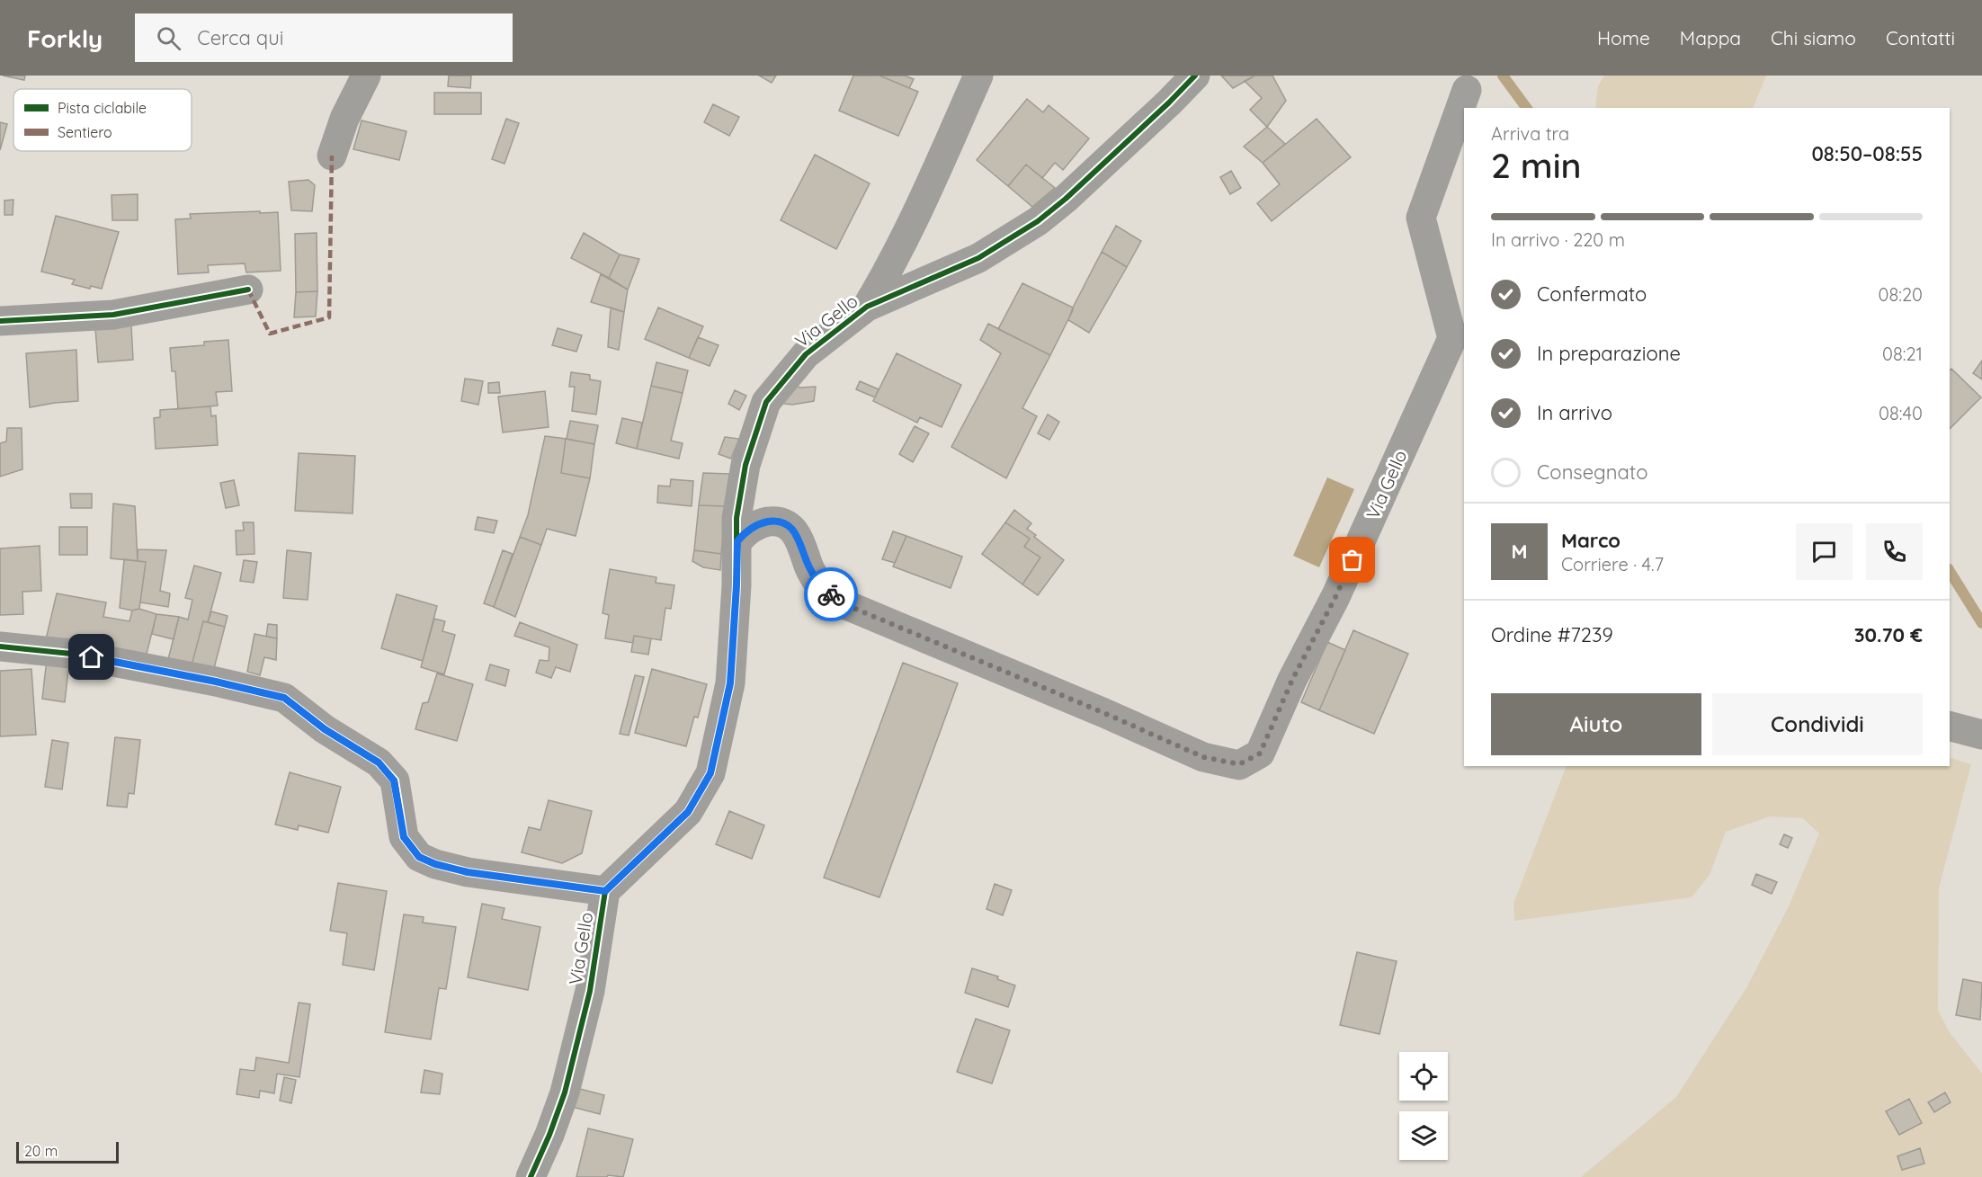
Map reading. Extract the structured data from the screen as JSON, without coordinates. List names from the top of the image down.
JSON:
{
  "streets": {
    "street": ["Via Gello"]
  },
  "legend": ["Pista ciclabile", "Sentiero"],
  "scale_bar": "20 m",
  "page": {
    "header": "Forkly",
    "search": "Cerca qui",
    "nav": [
      "Home",
      "Mappa",
      "Chi siamo",
      "Contatti"
    ],
    "heading": ["2 min", "Arriva tra", "08:50–08:55"],
    "panel": [
      "Marco",
      "Corriere · 4.7",
      "Ordine #7239",
      "30.70 €"
    ],
    "bar": "In arrivo · 220 m",
    "list": [
      ["Confermato", "08:20"],
      ["In preparazione", "08:21"],
      ["In arrivo", "08:40"],
      "Consegnato"
    ],
    "round": "M",
    "buttons": ["Aiuto", "Condividi"],
    "scale": "20 m"
  }
}
